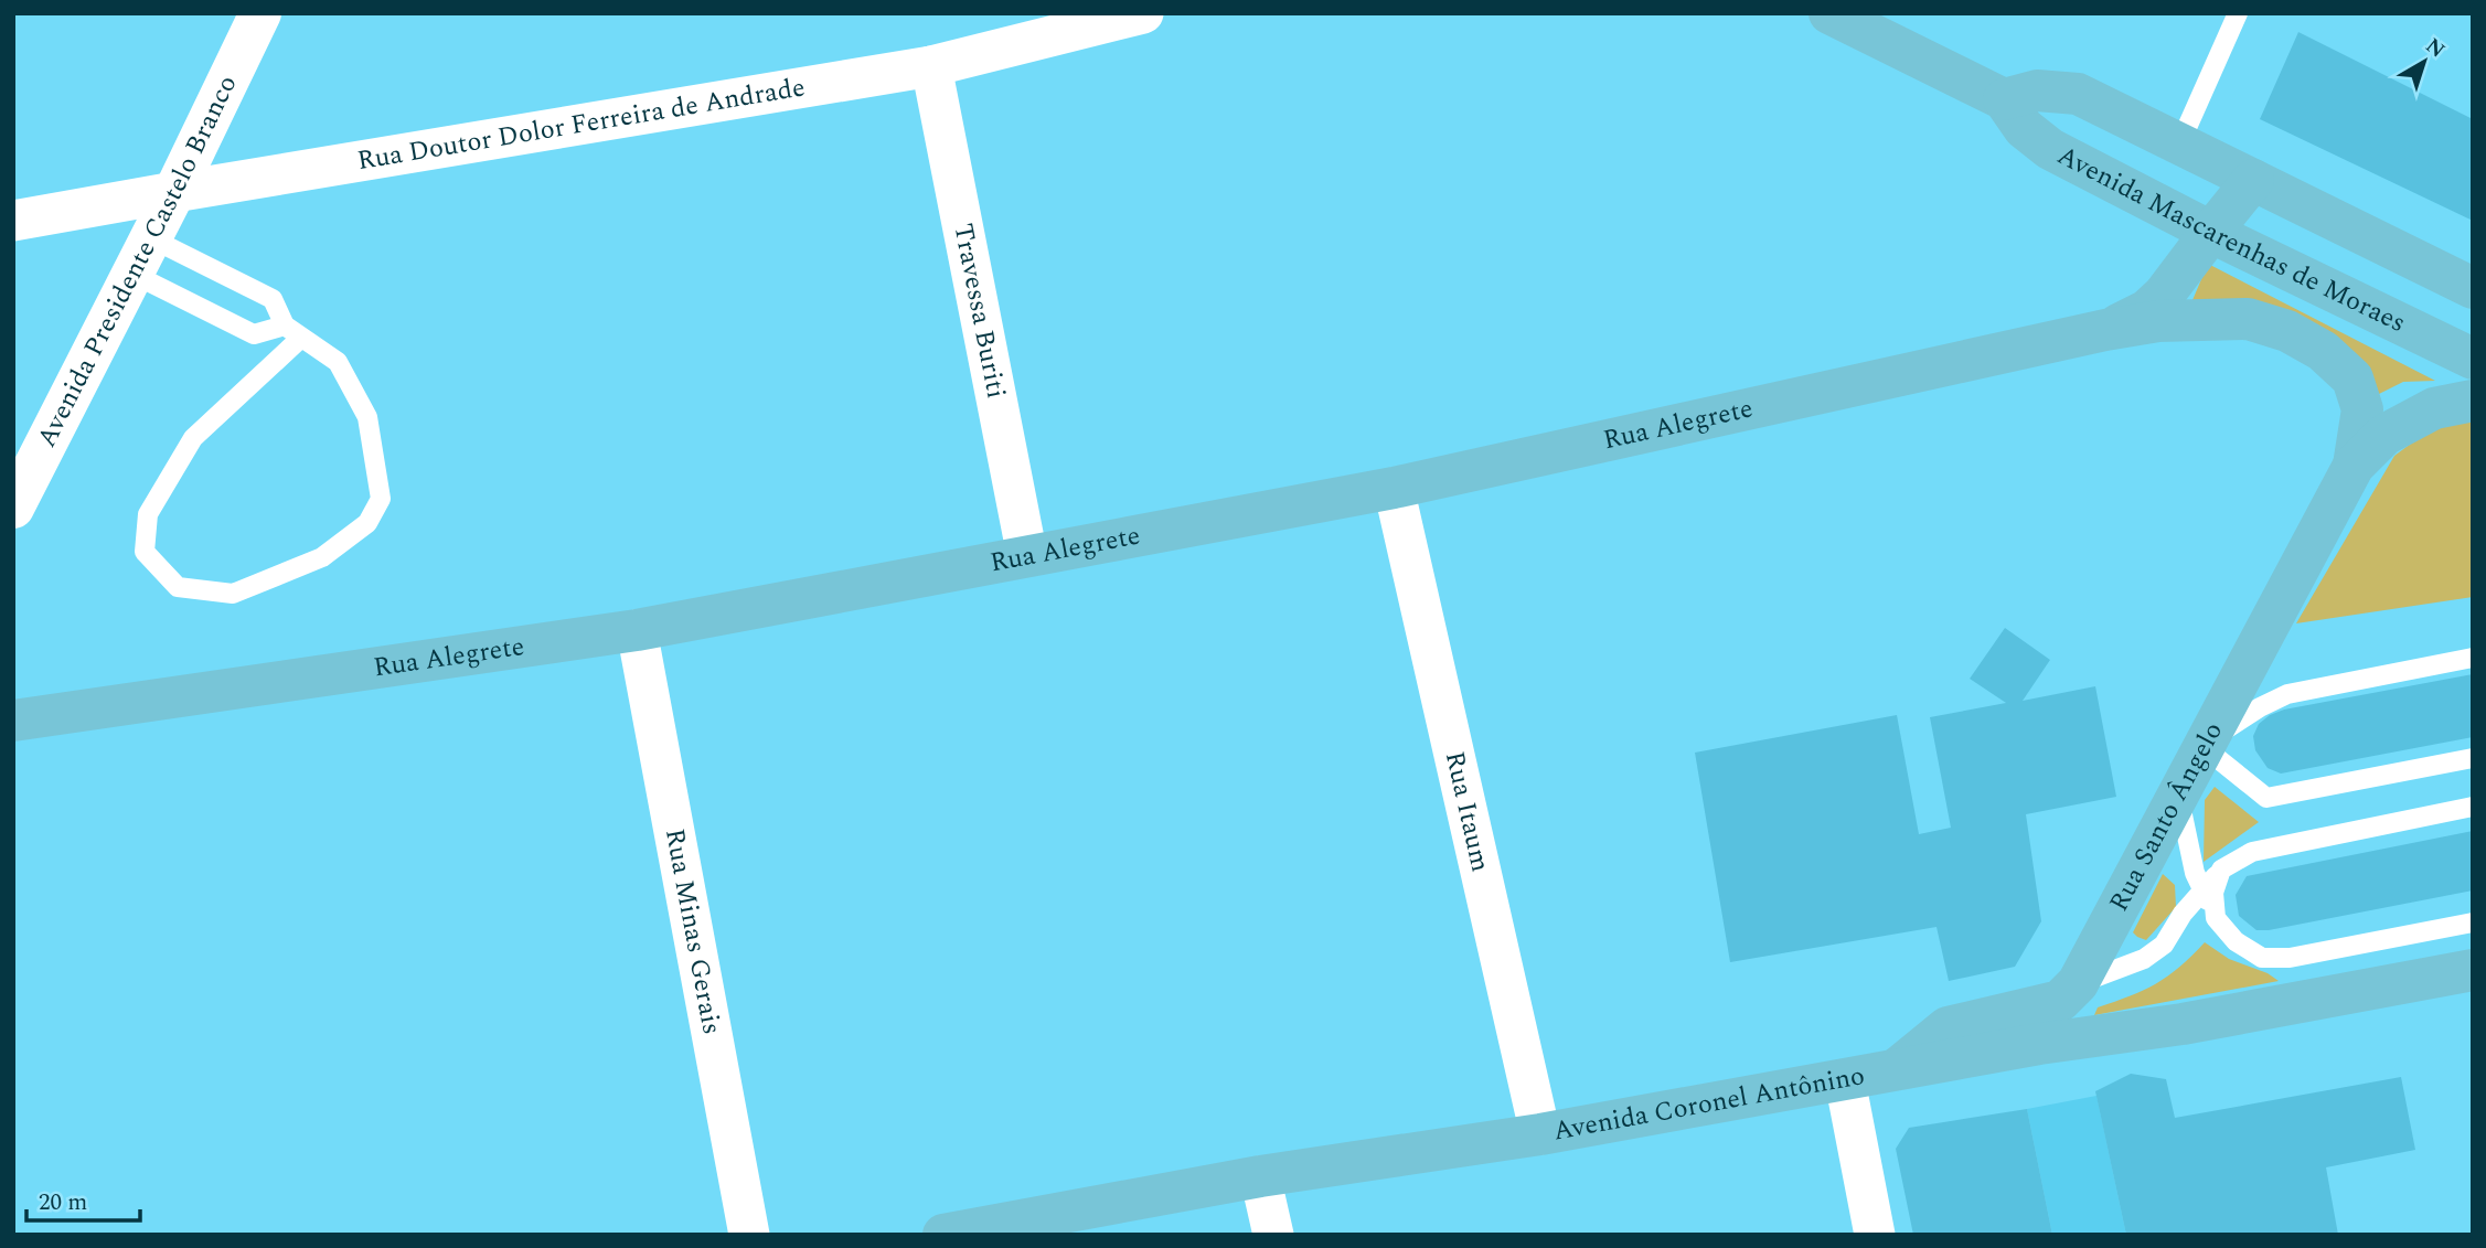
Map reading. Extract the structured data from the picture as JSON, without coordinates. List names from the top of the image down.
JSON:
{
  "streets": {
    "main road": [
      "Avenida Mascarenhas de Moraes",
      "Rua Alegrete",
      "Rua Santo Ângelo",
      "Avenida Coronel Antônino"
    ],
    "street": [
      "Rua Doutor Dolor Ferreira de Andrade",
      "Avenida Presidente Castelo Branco",
      "Travessa Buriti",
      "Rua Itaum",
      "Rua Minas Gerais"
    ]
  },
  "crossings": [
    ["Rua Doutor Dolor Ferreira de Andrade", "Avenida Presidente Castelo Branco"],
    ["Rua Doutor Dolor Ferreira de Andrade", "Travessa Buriti"],
    ["Travessa Buriti", "Rua Alegrete"],
    ["Rua Alegrete", "Rua Itaum"],
    ["Rua Alegrete", "Rua Minas Gerais"],
    ["Rua Itaum", "Avenida Coronel Antônino"],
    ["Rua Santo Ângelo", "Avenida Coronel Antônino"]
  ],
  "scale_bar": "20 m",
  "north": "top right"
}
